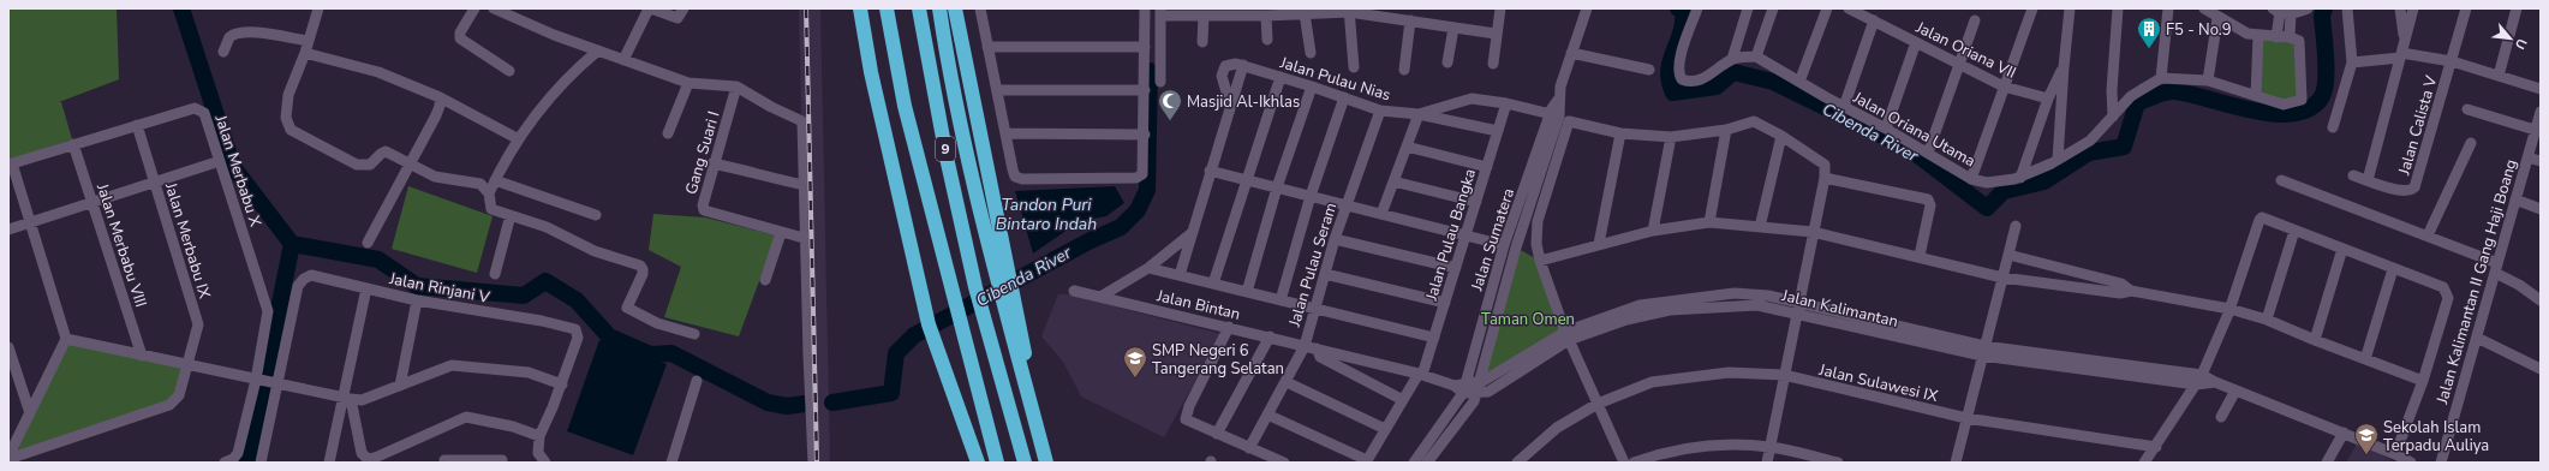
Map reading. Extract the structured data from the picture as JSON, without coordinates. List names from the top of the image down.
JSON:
{
  "streets": {
    "highway": ["9"],
    "street": [
      "Jalan Oriana VII",
      "Jalan Pulau Nias",
      "Jalan Calista V",
      "Jalan Oriana Utama",
      "Gang Suari I",
      "Jalan Merbabu X",
      "Jalan Pulau Bangka",
      "Jalan Sumatera",
      "Jalan Merbabu IX",
      "Jalan Merbabu VIII",
      "Jalan Pulau Seram",
      "Jalan Kalimantan II Gang Haji Boang",
      "Jalan Rinjani V",
      "Jalan Bintan",
      "Jalan Kalimantan",
      "Jalan Sulawesi IX"
    ]
  },
  "crossings": [
    ["Jalan Pulau Nias", "Jalan Pulau Bangka"],
    ["Jalan Pulau Nias", "Jalan Sumatera"],
    ["Jalan Pulau Nias", "Jalan Pulau Seram"],
    ["Jalan Merbabu X", "Jalan Merbabu IX"],
    ["Jalan Merbabu X", "Jalan Merbabu VIII"],
    ["Jalan Merbabu X", "Jalan Rinjani V"],
    ["Jalan Pulau Bangka", "Jalan Bintan"],
    ["Jalan Sumatera", "Jalan Bintan"],
    ["Jalan Sumatera", "Jalan Kalimantan"],
    ["Jalan Pulau Seram", "Jalan Bintan"],
    ["Jalan Bintan", "Jalan Kalimantan"]
  ],
  "water": ["Cibenda River", "Tandon Puri Bintaro Indah"],
  "parks": ["Taman Omen"],
  "places": {
    "building": ["F5 - No.9"],
    "mosque": ["Masjid Al-Ikhlas"],
    "school or university": ["SMP Negeri 6 Tangerang Selatan", "Sekolah Islam Terpadu Auliya"]
  },
  "north": "bottom right"
}
